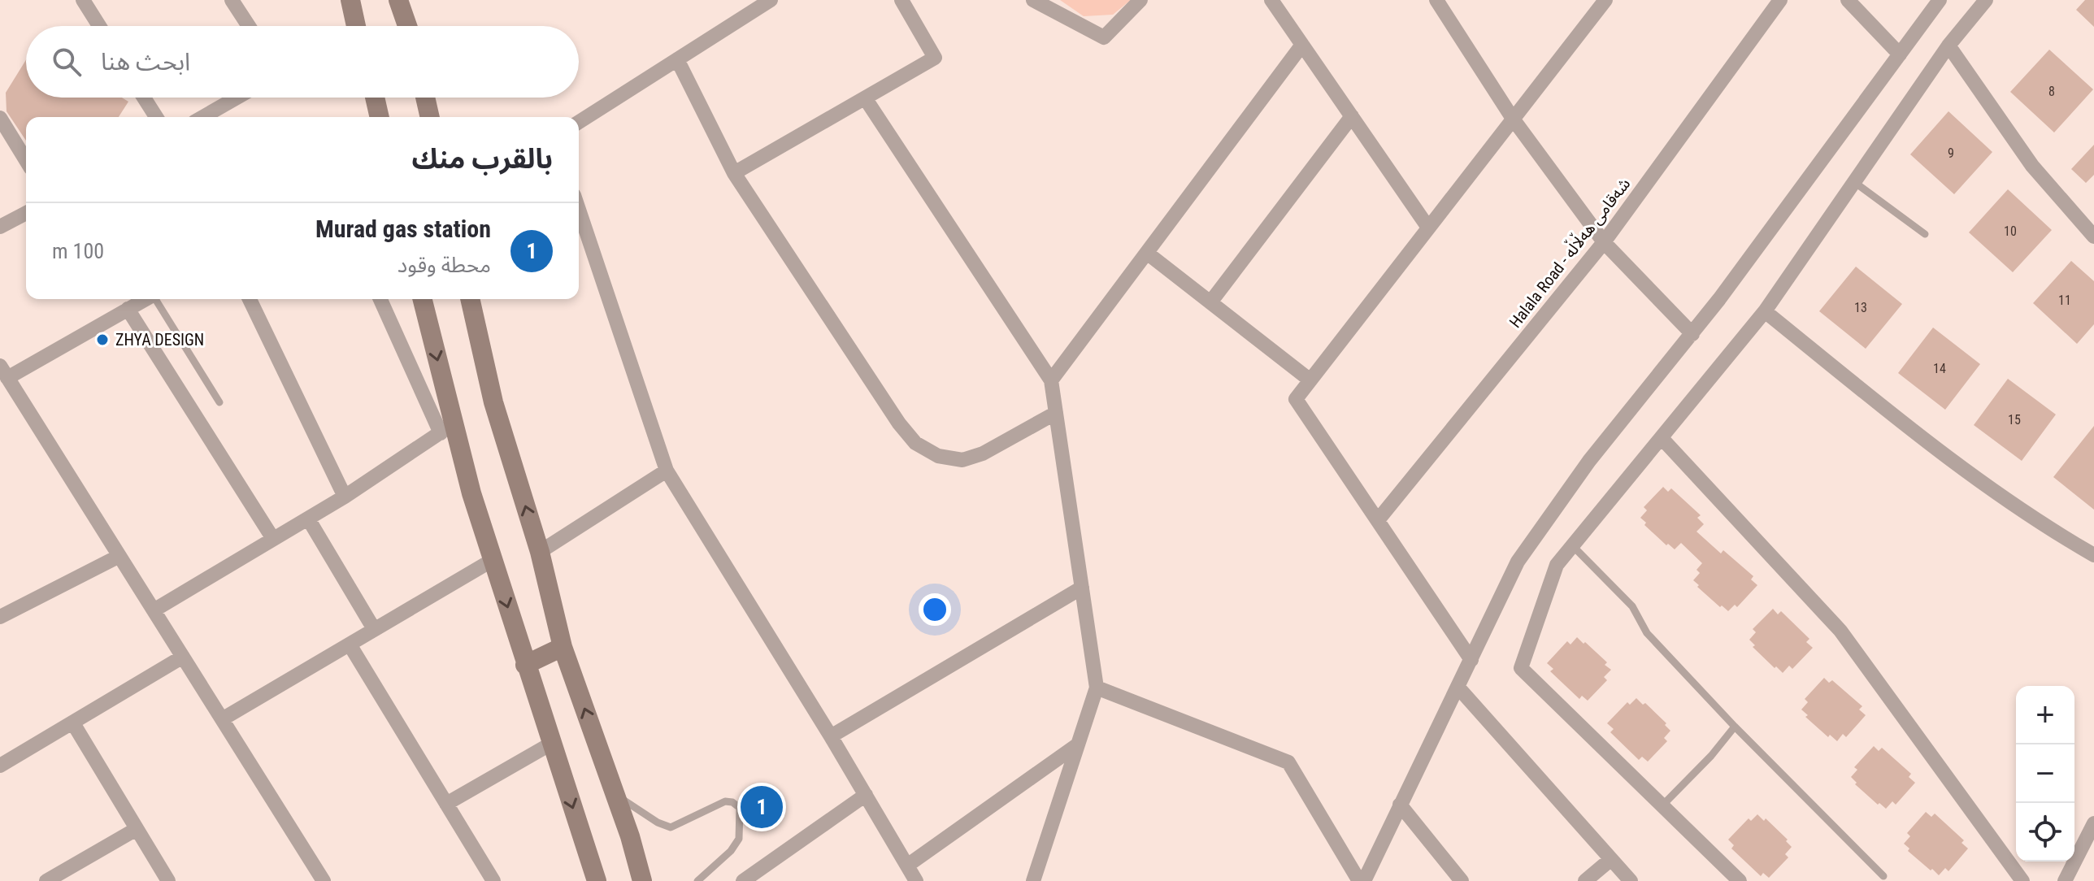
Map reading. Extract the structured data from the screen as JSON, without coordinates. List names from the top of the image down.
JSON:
{
  "streets": {
    "street": ["Halala Road - شەقامی هەڵاڵە"]
  },
  "places": ["ZHYA DESIGN"],
  "house_numbers": [
    "8",
    "9",
    "10",
    "11",
    "13",
    "14",
    "15"
  ],
  "page": {
    "search": "ابحث هنا",
    "heading": "بالقرب منك",
    "list": [
      {
        "mark": "1",
        "name": "Murad gas station",
        "note": "محطة وقود",
        "value": "100 m"
      }
    ],
    "map_buttons": ["+", "−"],
    "pins": "1"
  }
}
